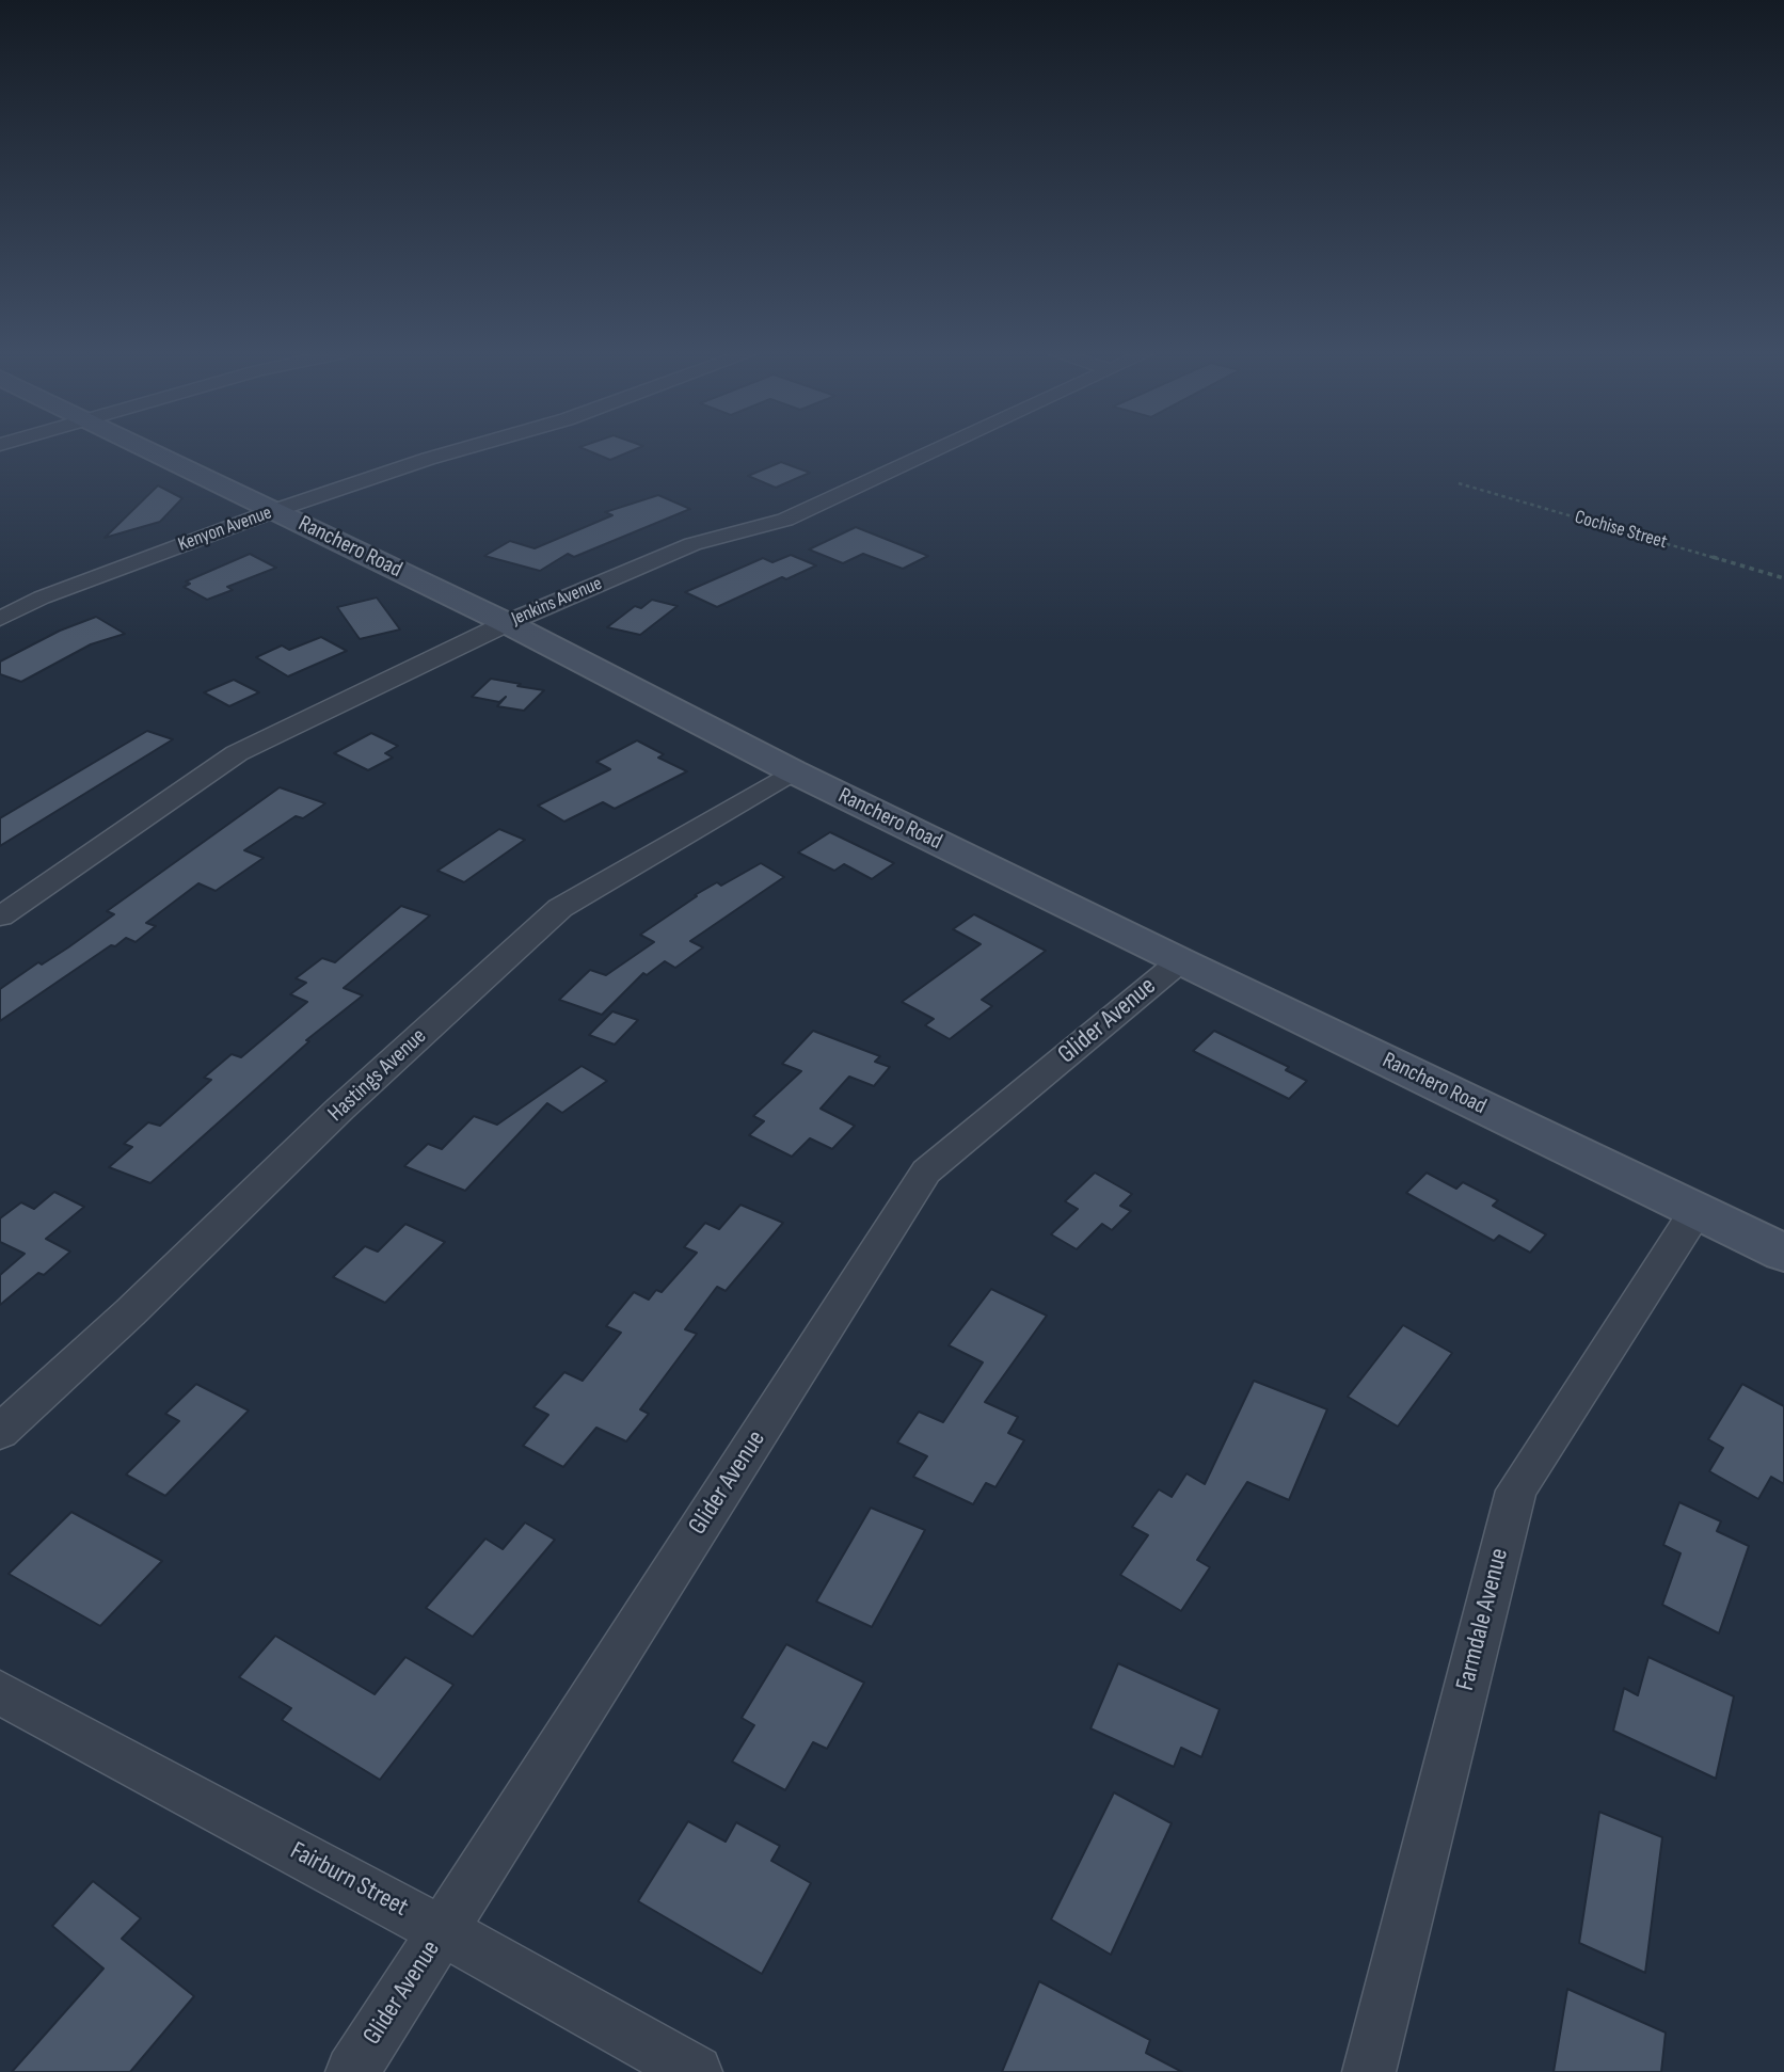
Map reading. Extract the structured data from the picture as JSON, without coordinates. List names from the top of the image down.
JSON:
{
  "streets": {
    "main road": ["Ranchero Road"],
    "street": [
      "Kenyon Avenue",
      "Jenkins Avenue",
      "Glider Avenue",
      "Hastings Avenue",
      "Farmdale Avenue",
      "Fairburn Street"
    ],
    "path": ["Cochise Street"]
  },
  "crossings": [
    ["Kenyon Avenue", "Ranchero Road"],
    ["Ranchero Road", "Jenkins Avenue"],
    ["Ranchero Road", "Glider Avenue"],
    ["Ranchero Road", "Hastings Avenue"],
    ["Ranchero Road", "Farmdale Avenue"],
    ["Glider Avenue", "Fairburn Street"]
  ]
}
